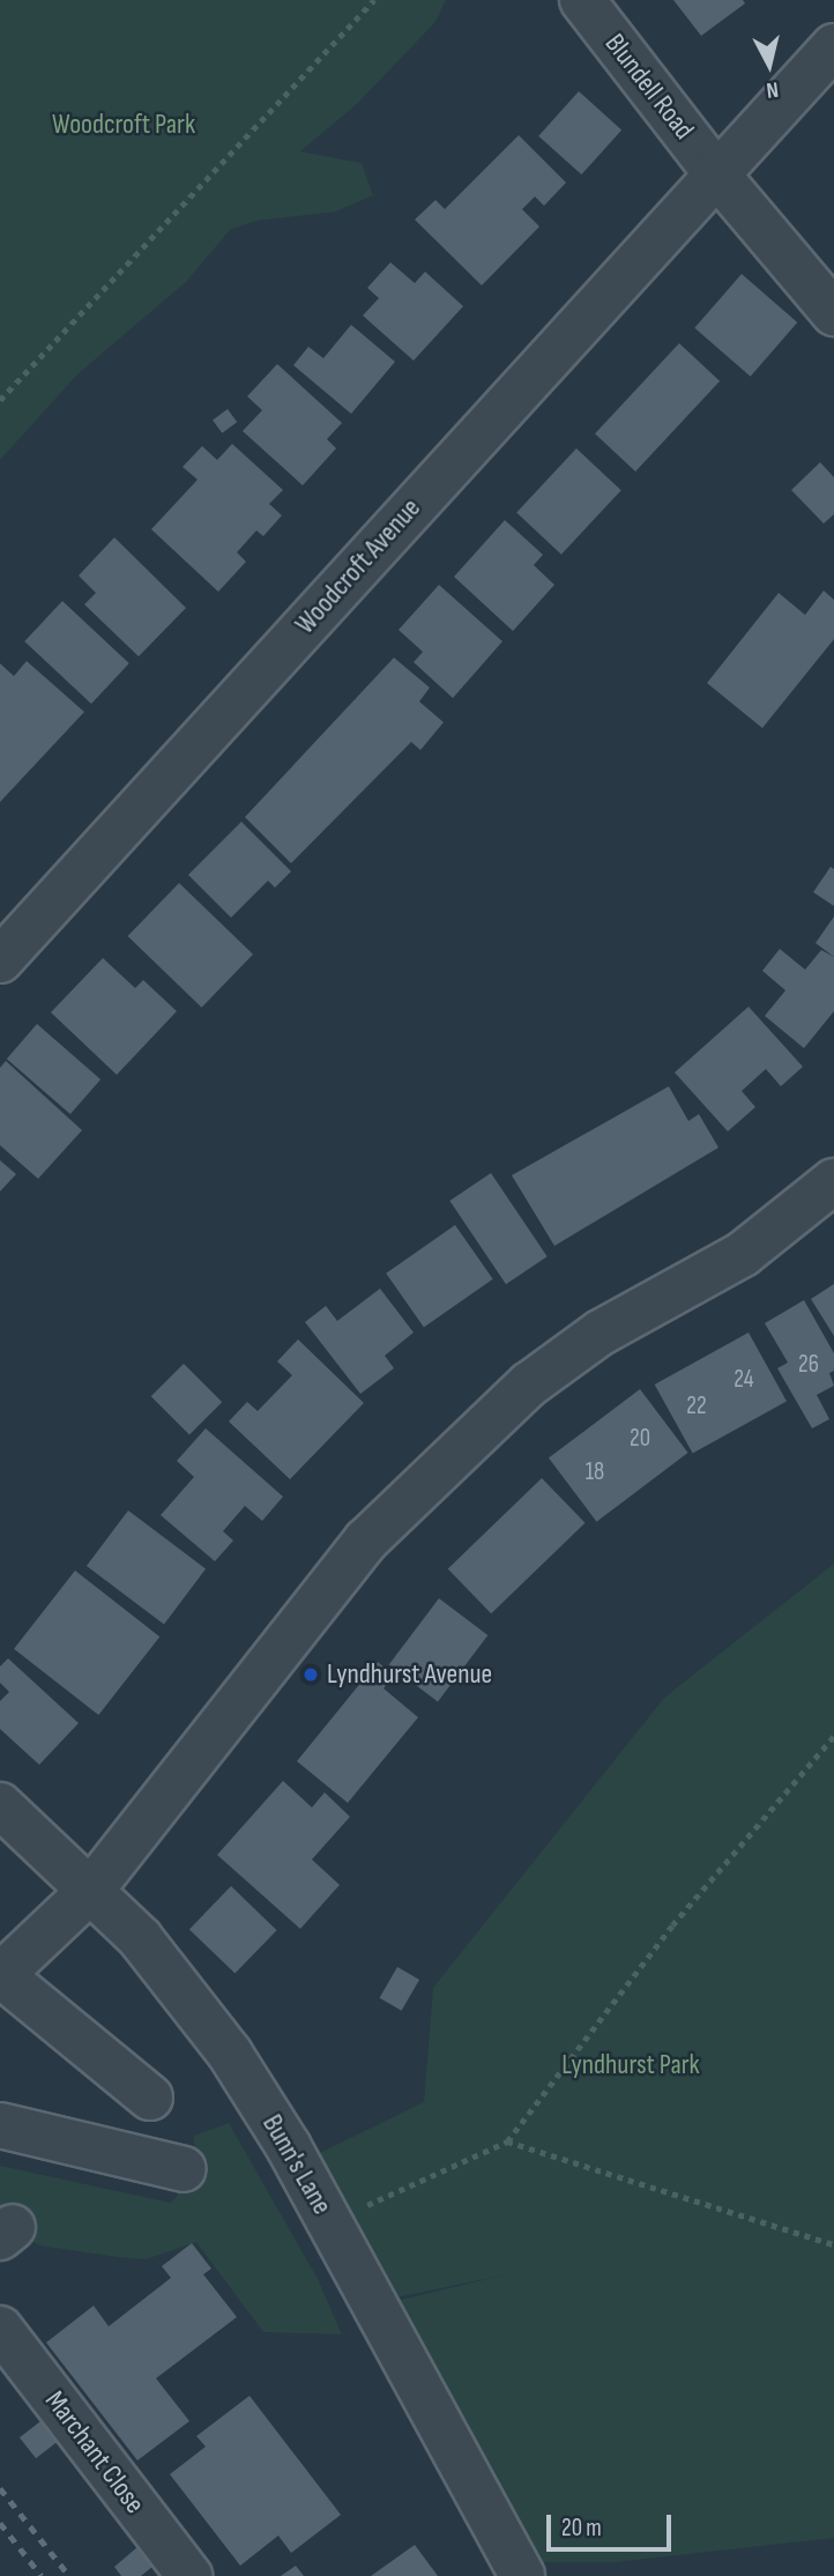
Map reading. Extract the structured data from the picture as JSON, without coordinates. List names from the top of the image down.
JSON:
{
  "streets": {
    "street": [
      "Blundell Road",
      "Woodcroft Avenue",
      "Bunn's Lane",
      "Marchant Close"
    ]
  },
  "crossings": [
    ["Blundell Road", "Woodcroft Avenue"]
  ],
  "parks": ["Woodcroft Park", "Lyndhurst Park"],
  "places": ["Lyndhurst Avenue"],
  "house_numbers": [
    "26",
    "24",
    "22",
    "20",
    "18"
  ],
  "scale_bar": "20 m",
  "north": "bottom"
}
